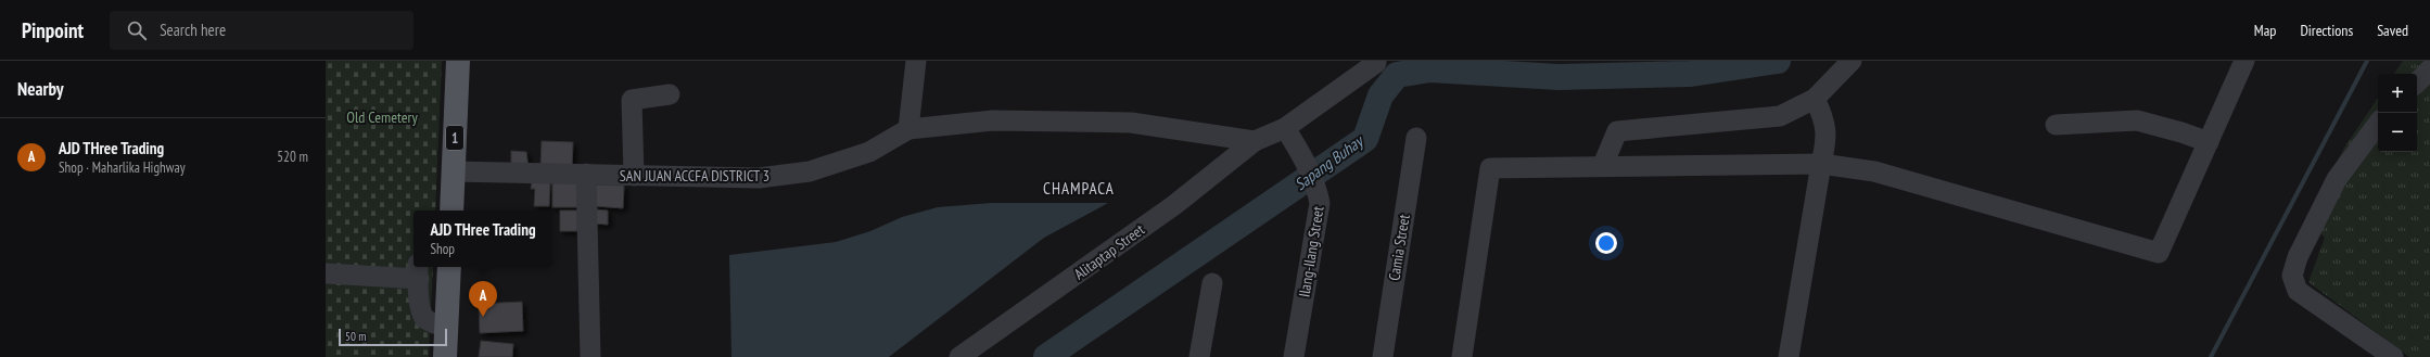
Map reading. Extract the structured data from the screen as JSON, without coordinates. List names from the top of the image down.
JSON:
{
  "streets": {
    "main road": ["1"],
    "street": [
      "SAN JUAN ACCFA DISTRICT 3",
      "Camia Street",
      "Alitaptap Street",
      "Ilang-Ilang Street"
    ]
  },
  "crossings": [
    ["1", "SAN JUAN ACCFA DISTRICT 3"],
    ["Alitaptap Street", "Ilang-Ilang Street"]
  ],
  "districts": ["CHAMPACA"],
  "water": ["Sapang Buhay"],
  "parks": ["Old Cemetery"],
  "scale_bar": "50 m",
  "page": {
    "header": "Pinpoint",
    "search": "Search here",
    "nav": ["Map", "Directions", "Saved"],
    "heading": "Nearby",
    "map_buttons": ["+", "−"],
    "list": [
      {
        "mark": "A",
        "name": "AJD THree Trading",
        "note": "Shop · Maharlika Highway",
        "value": "520 m"
      }
    ],
    "popup": ["AJD THree Trading", "Shop"],
    "pins": "A",
    "scale": "50 m"
  }
}
